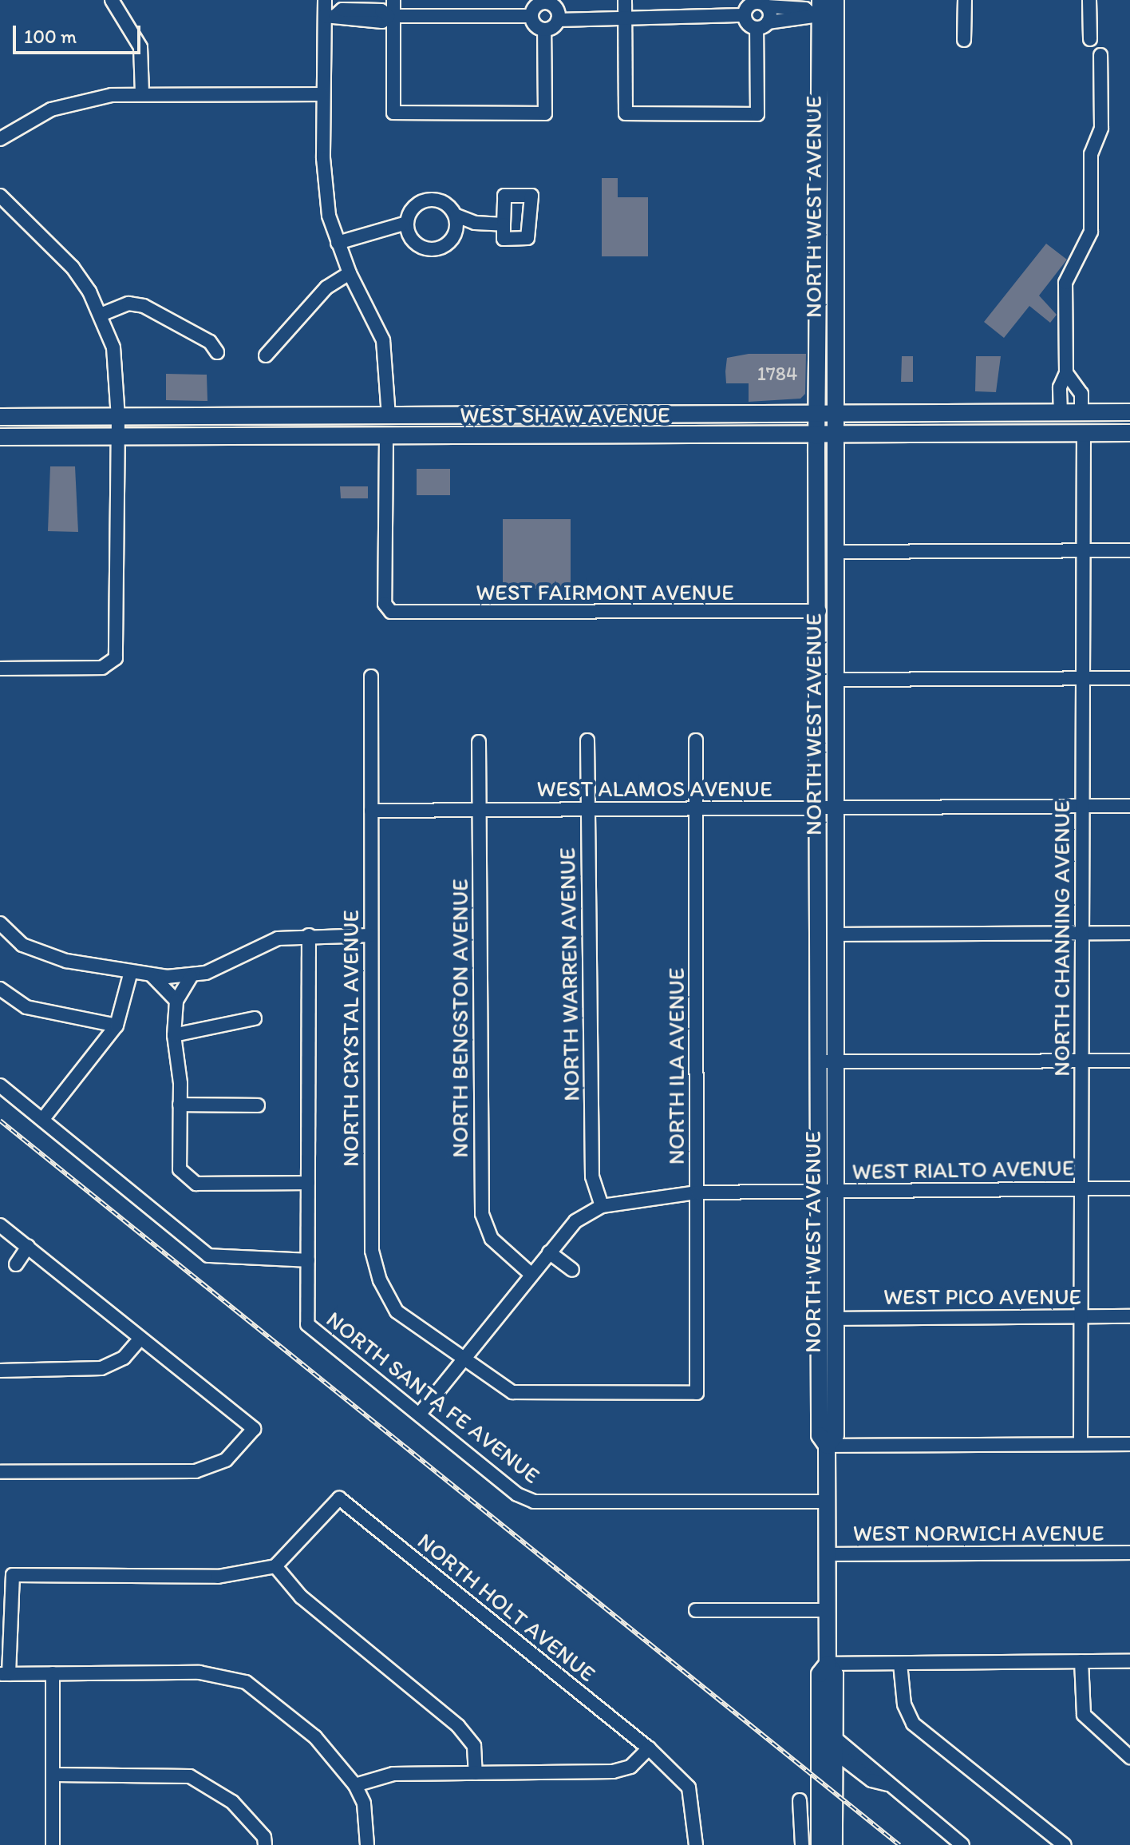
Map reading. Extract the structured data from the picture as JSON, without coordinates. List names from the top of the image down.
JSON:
{
  "streets": {
    "main road": ["NORTH WEST AVENUE", "WEST SHAW AVENUE"],
    "street": [
      "WEST FAIRMONT AVENUE",
      "WEST ALAMOS AVENUE",
      "NORTH CHANNING AVENUE",
      "NORTH WARREN AVENUE",
      "NORTH BENGSTON AVENUE",
      "NORTH CRYSTAL AVENUE",
      "NORTH ILA AVENUE",
      "WEST RIALTO AVENUE",
      "WEST PICO AVENUE",
      "NORTH SANTA FE AVENUE",
      "WEST NORWICH AVENUE",
      "NORTH HOLT AVENUE"
    ]
  },
  "crossings": [
    ["NORTH WEST AVENUE", "WEST SHAW AVENUE"],
    ["NORTH WEST AVENUE", "WEST FAIRMONT AVENUE"],
    ["NORTH WEST AVENUE", "WEST ALAMOS AVENUE"],
    ["NORTH WEST AVENUE", "WEST RIALTO AVENUE"],
    ["NORTH WEST AVENUE", "WEST PICO AVENUE"],
    ["NORTH WEST AVENUE", "WEST NORWICH AVENUE"],
    ["WEST SHAW AVENUE", "WEST FAIRMONT AVENUE"],
    ["WEST SHAW AVENUE", "NORTH CHANNING AVENUE"],
    ["WEST ALAMOS AVENUE", "NORTH CHANNING AVENUE"],
    ["WEST ALAMOS AVENUE", "NORTH WARREN AVENUE"],
    ["WEST ALAMOS AVENUE", "NORTH BENGSTON AVENUE"],
    ["WEST ALAMOS AVENUE", "NORTH CRYSTAL AVENUE"],
    ["WEST ALAMOS AVENUE", "NORTH ILA AVENUE"],
    ["NORTH CHANNING AVENUE", "WEST RIALTO AVENUE"],
    ["NORTH CHANNING AVENUE", "WEST PICO AVENUE"],
    ["NORTH WARREN AVENUE", "WEST RIALTO AVENUE"],
    ["NORTH BENGSTON AVENUE", "WEST RIALTO AVENUE"],
    ["NORTH CRYSTAL AVENUE", "NORTH ILA AVENUE"],
    ["NORTH CRYSTAL AVENUE", "WEST RIALTO AVENUE"],
    ["NORTH ILA AVENUE", "WEST RIALTO AVENUE"],
    ["WEST RIALTO AVENUE", "NORTH SANTA FE AVENUE"],
    ["NORTH SANTA FE AVENUE", "WEST NORWICH AVENUE"]
  ],
  "house_numbers": ["1784"],
  "scale_bar": "100 m"
}
